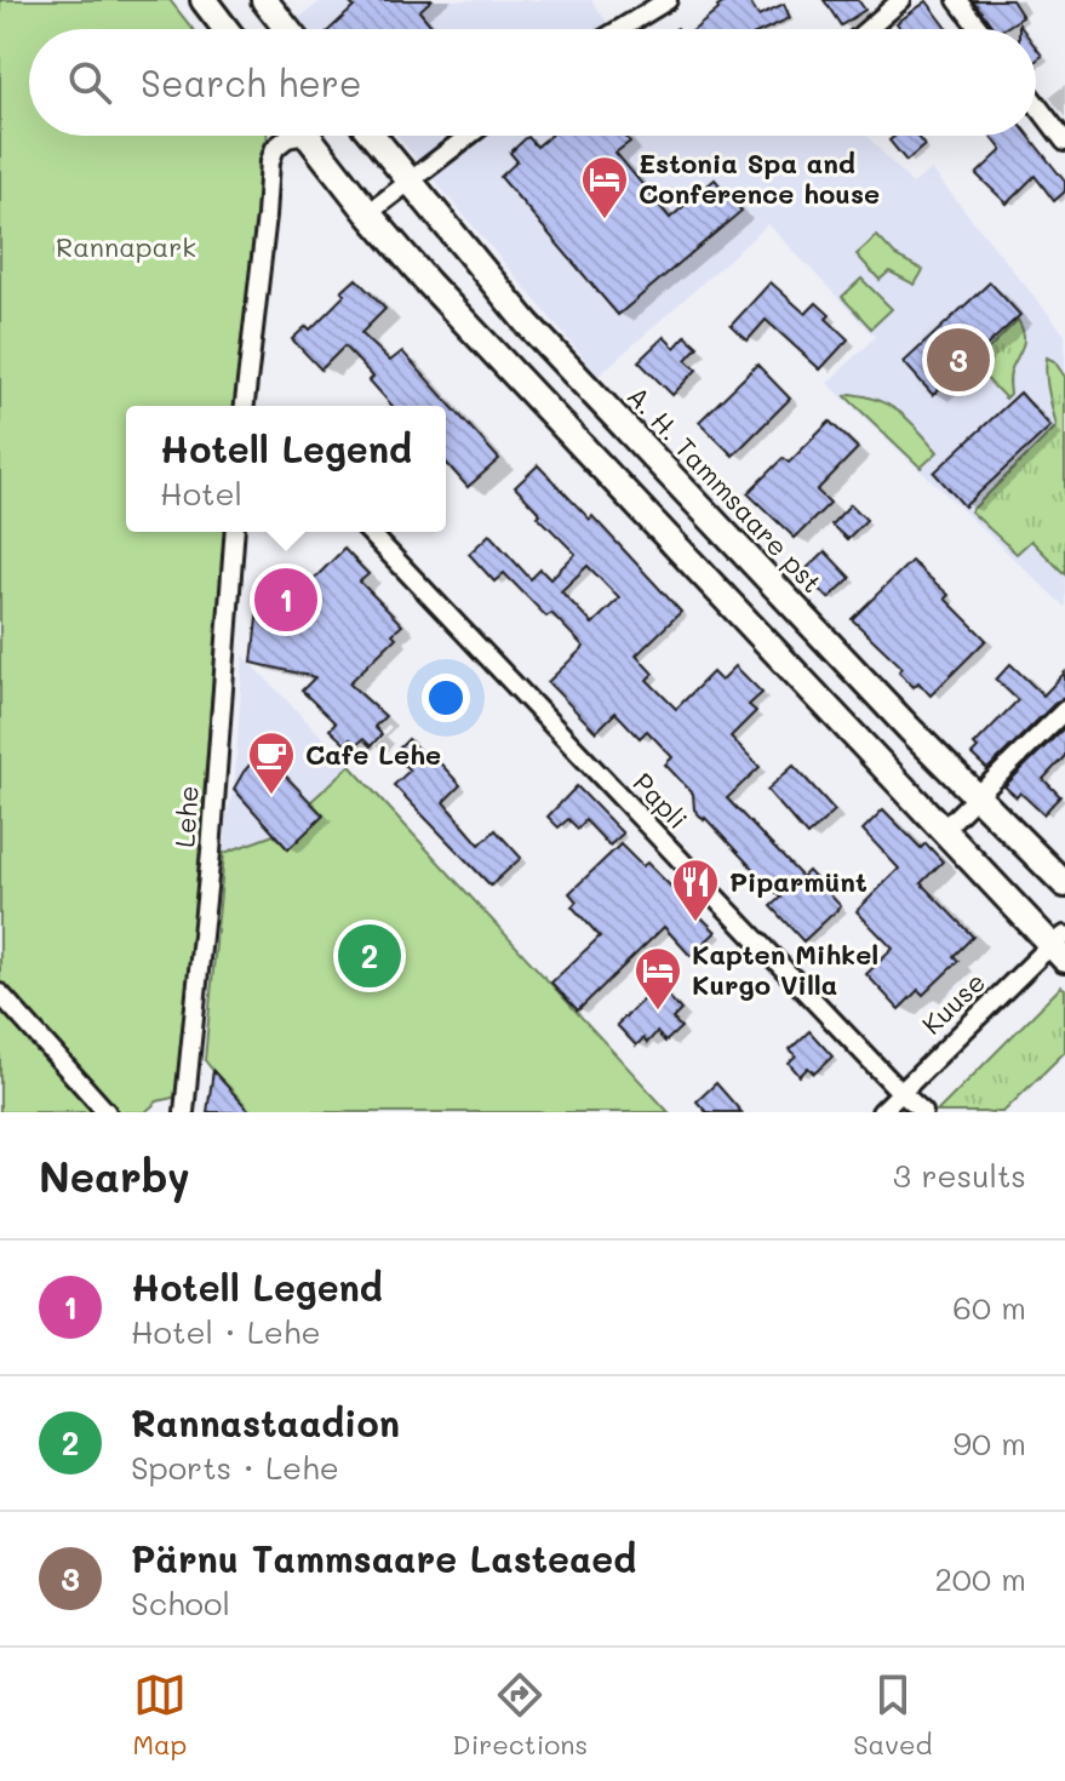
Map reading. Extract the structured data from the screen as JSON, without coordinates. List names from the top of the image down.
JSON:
{
  "streets": {
    "street": [
      "A. H. Tammsaare pst",
      "Papli",
      "Lehe",
      "Kuuse"
    ]
  },
  "crossings": [
    ["Papli", "Kuuse"]
  ],
  "parks": ["Rannapark"],
  "places": {
    "hotel": ["Estonia Spa and Conference house", "Kapten Mihkel Kurgo Villa"],
    "cafe": ["Cafe Lehe"],
    "restaurant": ["Piparmünt"]
  },
  "page": {
    "search": "Search here",
    "pins": ["3", "1", "2"],
    "popup": ["Hotell Legend", "Hotel"],
    "heading": ["Nearby", "3 results"],
    "list": [
      {
        "mark": "1",
        "name": "Hotell Legend",
        "note": "Hotel · Lehe",
        "value": "60 m"
      },
      {
        "mark": "2",
        "name": "Rannastaadion",
        "note": "Sports · Lehe",
        "value": "90 m"
      },
      {
        "mark": "3",
        "name": "Pärnu Tammsaare Lasteaed",
        "note": "School",
        "value": "200 m"
      }
    ],
    "nav": ["Map", "Directions", "Saved"]
  }
}
